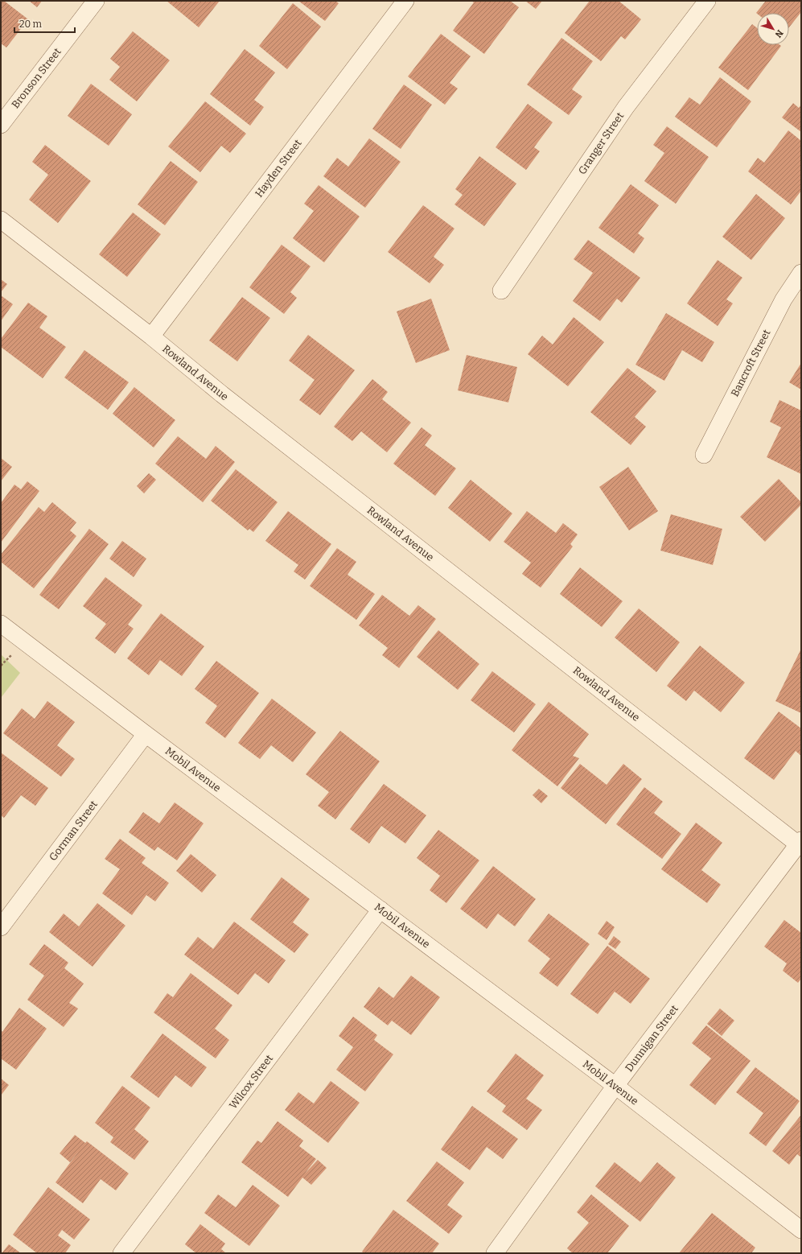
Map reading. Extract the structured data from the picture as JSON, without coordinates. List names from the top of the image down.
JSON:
{
  "streets": {
    "street": [
      "Bronson Street",
      "Granger Street",
      "Hayden Street",
      "Bancroft Street",
      "Rowland Avenue",
      "Mobil Avenue",
      "Gorman Street",
      "Dunnigan Street",
      "Wilcox Street"
    ]
  },
  "crossings": [
    ["Hayden Street", "Rowland Avenue"],
    ["Rowland Avenue", "Dunnigan Street"],
    ["Mobil Avenue", "Gorman Street"],
    ["Mobil Avenue", "Dunnigan Street"],
    ["Mobil Avenue", "Wilcox Street"]
  ],
  "scale_bar": "20 m",
  "north": "bottom right"
}
